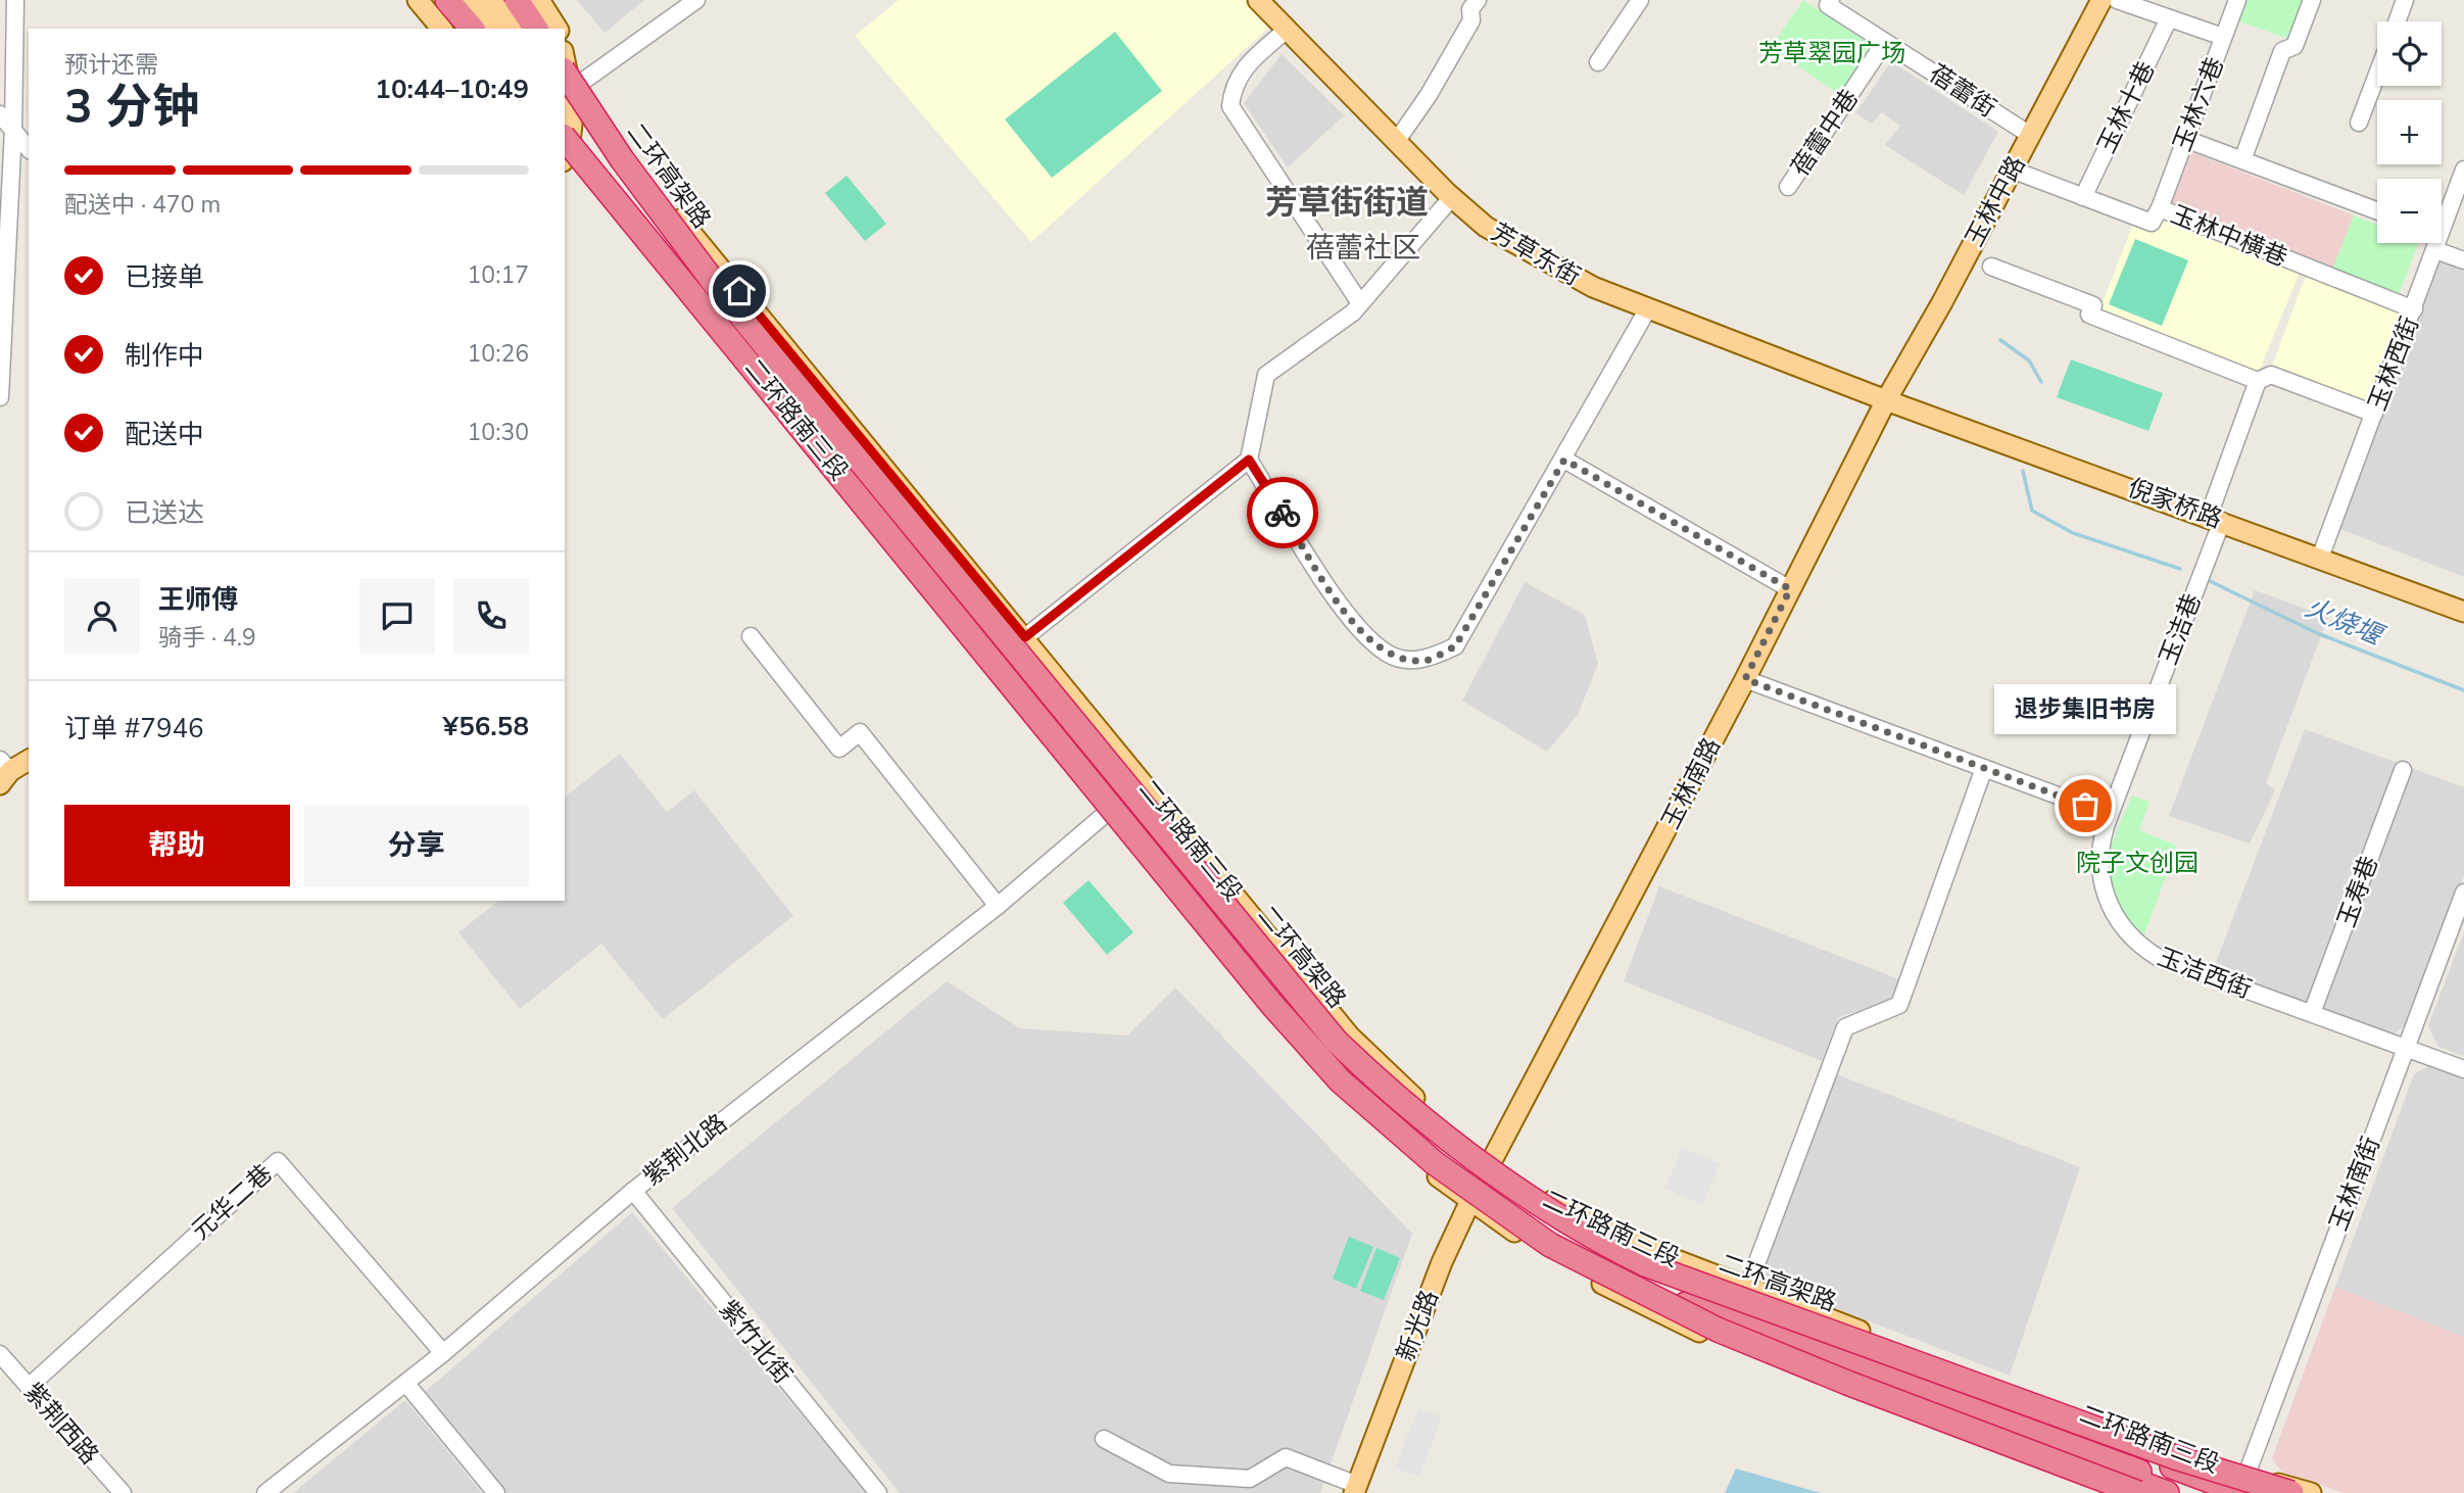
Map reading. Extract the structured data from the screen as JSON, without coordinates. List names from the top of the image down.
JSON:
{
  "streets": {
    "highway": ["二环高架路"],
    "main road": [
      "玉林中路",
      "芳草东街",
      "二环路南三段",
      "倪家桥路",
      "玉林南路",
      "新光路"
    ],
    "street": [
      "蓓蕾街",
      "玉林六巷",
      "玉林十巷",
      "蓓蕾中巷",
      "玉林中横巷",
      "玉林西街",
      "玉洁巷",
      "玉寿巷",
      "玉洁西街",
      "紫荆北路",
      "玉林南街",
      "元华二巷",
      "紫竹北街",
      "紫荆西路"
    ]
  },
  "crossings": [
    ["蓓蕾街", "蓓蕾中巷"],
    ["蓓蕾街", "玉林中路"],
    ["玉林六巷", "玉林中横巷"],
    ["玉林十巷", "玉林中横巷"],
    ["二环高架路", "二环路南三段"],
    ["玉林中路", "玉林中横巷"],
    ["玉林中路", "芳草东街"],
    ["玉林中路", "倪家桥路"],
    ["玉林中路", "玉林南路"],
    ["玉林中横巷", "玉林西街"],
    ["芳草东街", "倪家桥路"],
    ["芳草东街", "玉林南路"],
    ["玉林西街", "倪家桥路"],
    ["二环路南三段", "玉林南路"],
    ["二环路南三段", "紫荆北路"],
    ["二环路南三段", "玉林南街"],
    ["二环路南三段", "新光路"],
    ["倪家桥路", "玉洁巷"],
    ["倪家桥路", "玉林南路"],
    ["玉洁巷", "玉洁西街"],
    ["玉林南路", "新光路"],
    ["玉寿巷", "玉洁西街"],
    ["玉洁西街", "玉林南街"],
    ["紫荆北路", "元华二巷"],
    ["紫荆北路", "紫竹北街"],
    ["元华二巷", "紫荆西路"]
  ],
  "districts": ["芳草街街道", "蓓蕾社区"],
  "water": ["火烧堰"],
  "parks": ["芳草翠园广场", "院子文创园"],
  "places": ["退步集旧书房"],
  "page": {
    "map_buttons": ["+", "−"],
    "heading": ["3 分钟", "预计还需", "10:44–10:49"],
    "panel": [
      "王师傅",
      "骑手 · 4.9",
      "订单 #7946",
      "¥56.58"
    ],
    "bar": "配送中 · 470 m",
    "list": [
      ["已接单", "10:17"],
      ["制作中", "10:26"],
      ["配送中", "10:30"],
      "已送达"
    ],
    "bubble": "退步集旧书房",
    "buttons": ["帮助", "分享"]
  }
}
